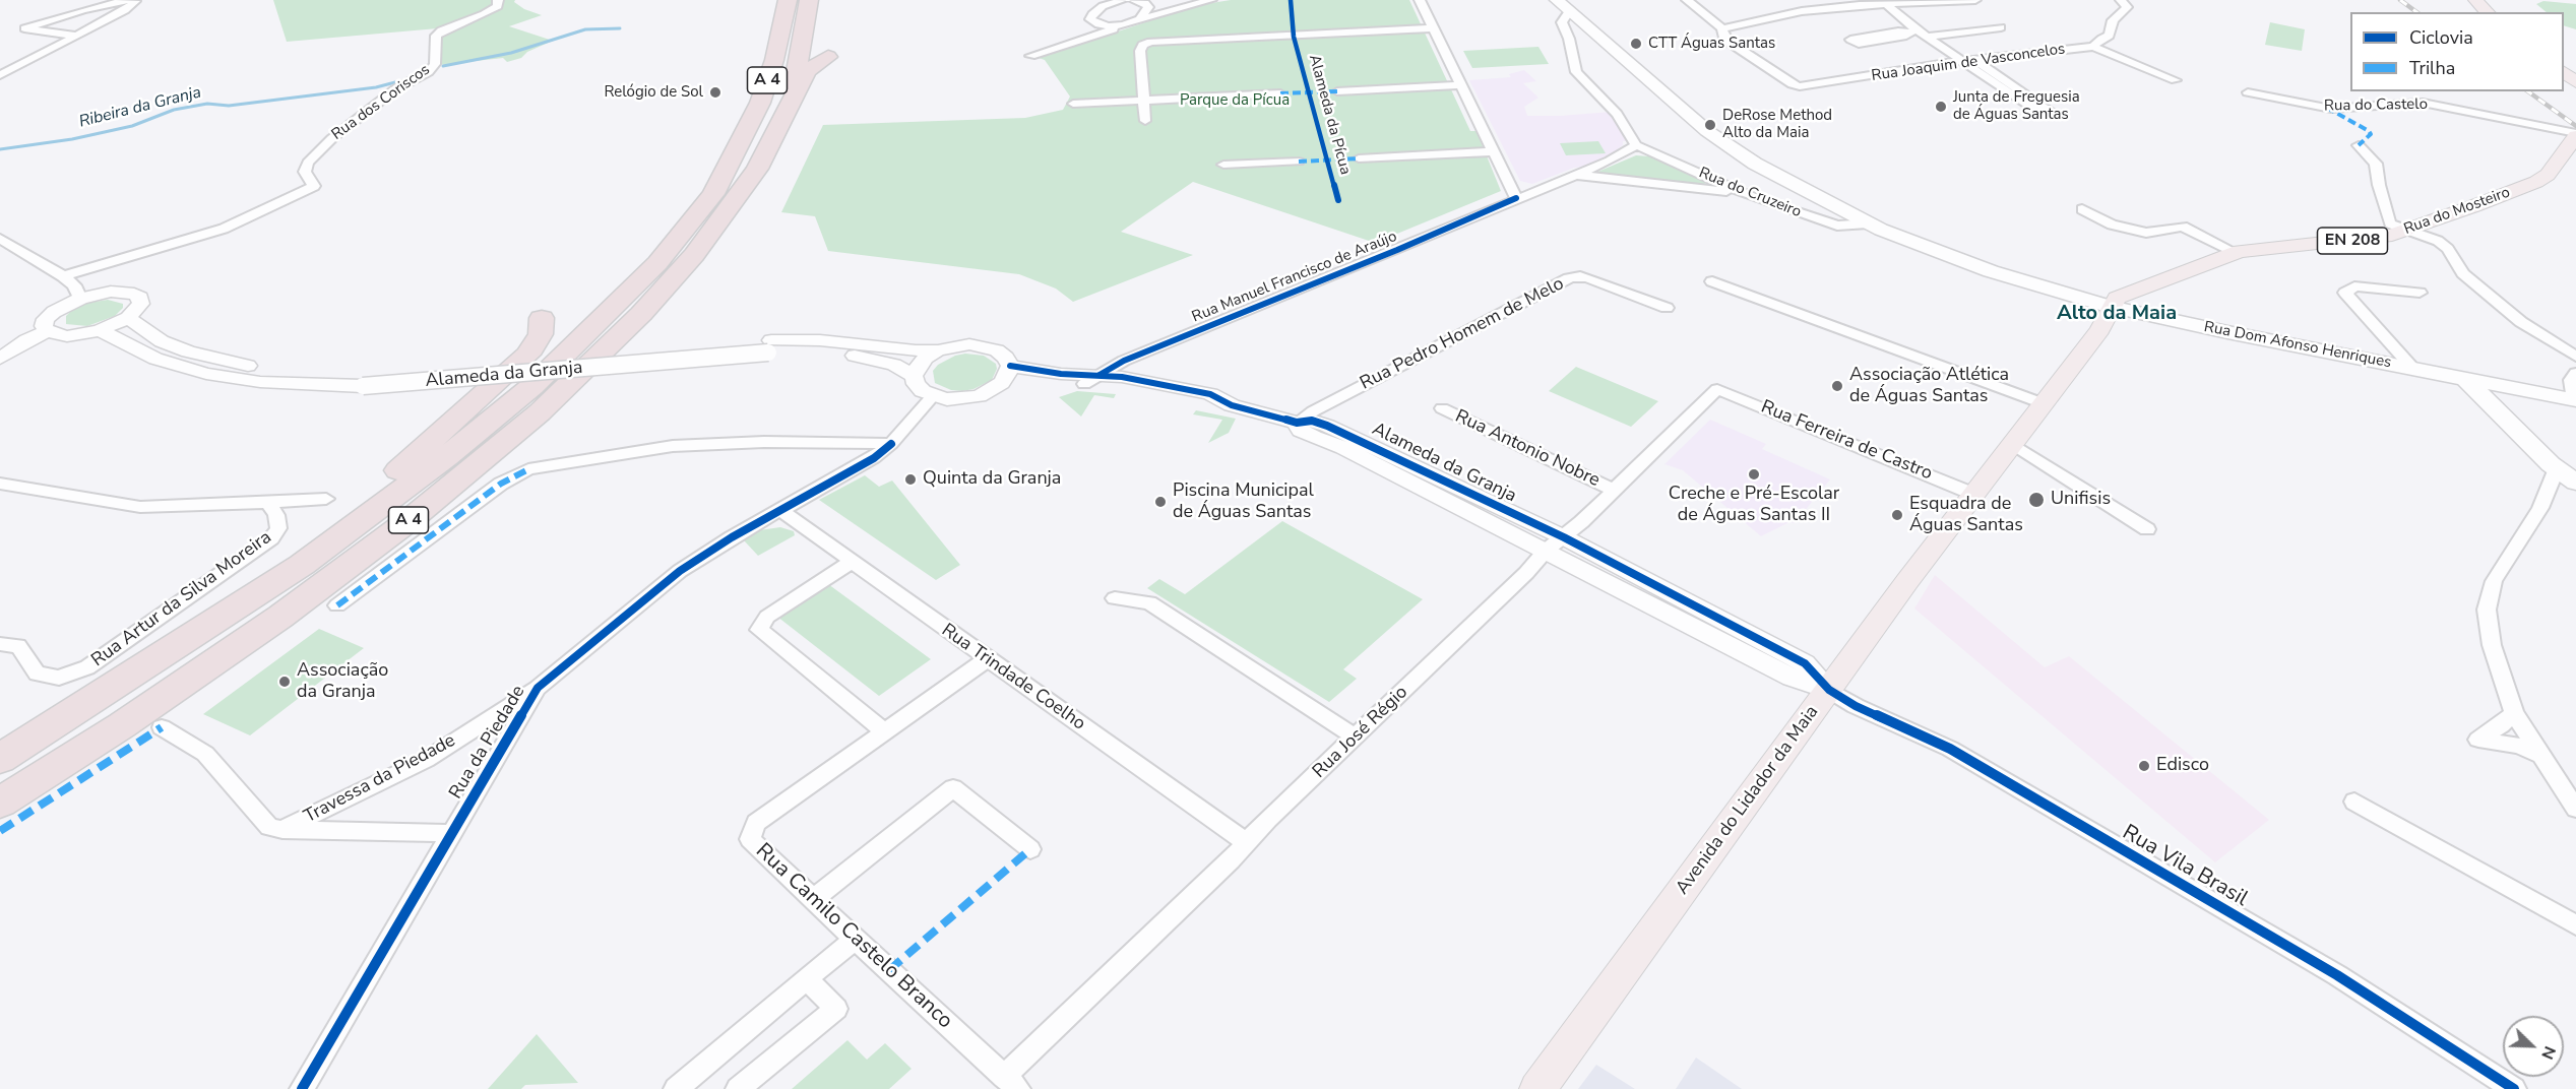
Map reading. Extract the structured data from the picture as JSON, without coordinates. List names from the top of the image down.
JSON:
{
  "streets": {
    "highway": ["A 4"],
    "main road": [
      "Rua do Mosteiro",
      "EN 208",
      "Rua Dom Afonso Henriques",
      "Avenida do Lidador da Maia"
    ],
    "street": [
      "Rua Joaquim de Vasconcelos",
      "Rua dos Coriscos",
      "Rua do Castelo",
      "Rua do Cruzeiro",
      "Rua Manuel Francisco de Araújo",
      "Rua Pedro Homem de Melo",
      "Alameda da Granja",
      "Rua Ferreira de Castro",
      "Rua Antonio Nobre",
      "Rua Artur da Silva Moreira",
      "Rua Trindade Coelho",
      "Rua José Régio",
      "Rua da Piedade",
      "Travessa da Piedade",
      "Rua Vila Brasil",
      "Rua Camilo Castelo Branco"
    ],
    "cycle path": ["Alameda da Pícua"]
  },
  "crossings": [
    ["Rua do Castelo", "Rua do Mosteiro"],
    ["Rua do Cruzeiro", "Rua Manuel Francisco de Araújo"],
    ["Rua do Cruzeiro", "Rua Dom Afonso Henriques"],
    ["Rua do Mosteiro", "Rua Dom Afonso Henriques"],
    ["Rua do Mosteiro", "Avenida do Lidador da Maia"],
    ["Rua Manuel Francisco de Araújo", "Alameda da Granja"],
    ["Rua Pedro Homem de Melo", "Alameda da Granja"],
    ["Rua Dom Afonso Henriques", "Avenida do Lidador da Maia"],
    ["Alameda da Granja", "Rua José Régio"],
    ["Alameda da Granja", "Rua da Piedade"],
    ["Alameda da Granja", "Avenida do Lidador da Maia"],
    ["Alameda da Granja", "Rua Vila Brasil"],
    ["Rua Ferreira de Castro", "Rua José Régio"],
    ["Rua Ferreira de Castro", "Avenida do Lidador da Maia"],
    ["Rua Antonio Nobre", "Rua José Régio"],
    ["Rua Trindade Coelho", "Rua José Régio"],
    ["Rua Trindade Coelho", "Rua da Piedade"],
    ["Rua Trindade Coelho", "Rua Camilo Castelo Branco"],
    ["Rua José Régio", "Rua Camilo Castelo Branco"],
    ["Rua da Piedade", "Travessa da Piedade"],
    ["Avenida do Lidador da Maia", "Rua Vila Brasil"]
  ],
  "districts": ["Alto da Maia"],
  "water": ["Ribeira da Granja"],
  "parks": ["Parque da Pícua"],
  "places": [
    "CTT Águas Santas",
    "Relógio de Sol",
    "Junta de Freguesia de Águas Santas",
    "DeRose Method Alto da Maia",
    "Associação Atlética de Águas Santas",
    "Creche e Pré-Escolar de Águas Santas II",
    "Quinta da Granja",
    "Unifisis",
    "Piscina Municipal de Águas Santas",
    "Esquadra de Águas Santas",
    "Associação da Granja",
    "Edisco"
  ],
  "legend": ["Ciclovia", "Trilha"],
  "north": "bottom right"
}
